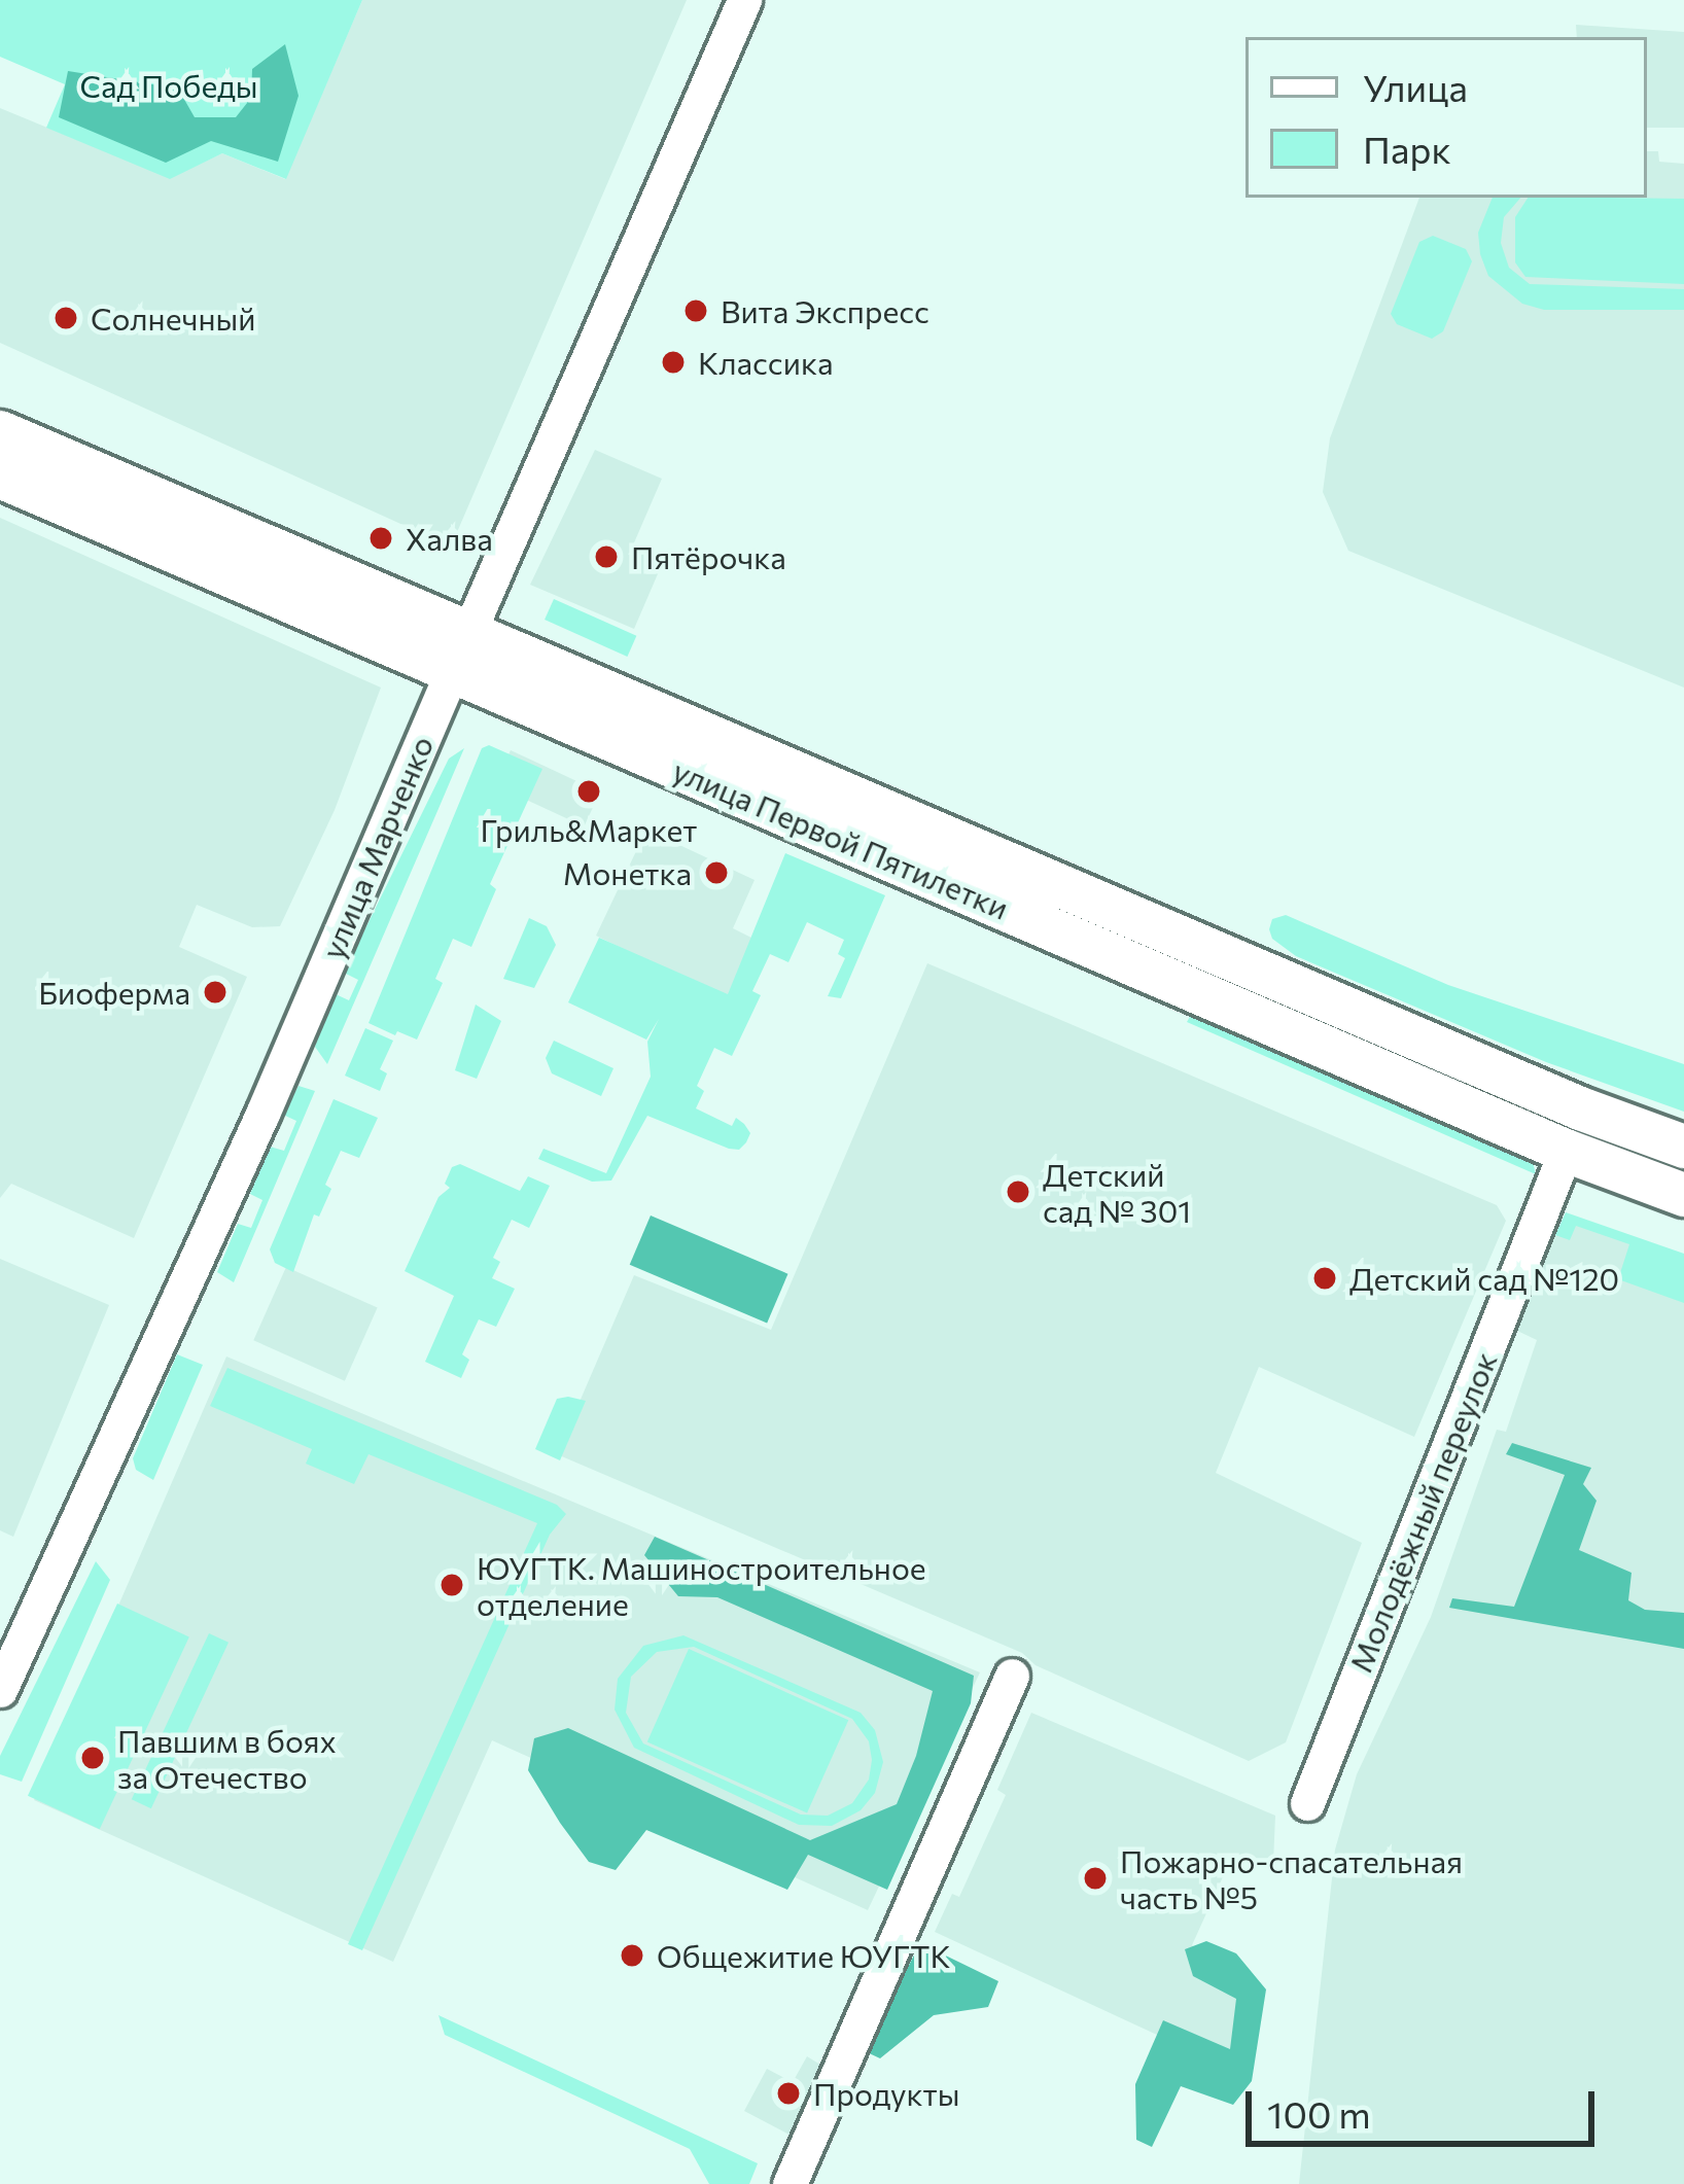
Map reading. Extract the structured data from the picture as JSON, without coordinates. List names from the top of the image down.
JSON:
{
  "streets": {
    "main road": ["улица Первой Пятилетки", "улица Марченко"],
    "street": ["Молодёжный переулок"]
  },
  "crossings": [
    ["улица Первой Пятилетки", "улица Марченко"],
    ["улица Первой Пятилетки", "Молодёжный переулок"]
  ],
  "parks": ["Сад Победы"],
  "places": [
    "Вита Экспресс",
    "Солнечный",
    "Классика",
    "Халва",
    "Пятёрочка",
    "Гриль&Маркет",
    "Монетка",
    "Биоферма",
    "Детский сад № 301",
    "Детский сад №120",
    "ЮУГТК. Машиностроительное отделение",
    "Павшим в боях за Отечество",
    "Пожарно-спасательная часть №5",
    "Общежитие ЮУГТК",
    "Продукты"
  ],
  "legend": ["Улица", "Парк"],
  "scale_bar": "100 m"
}
